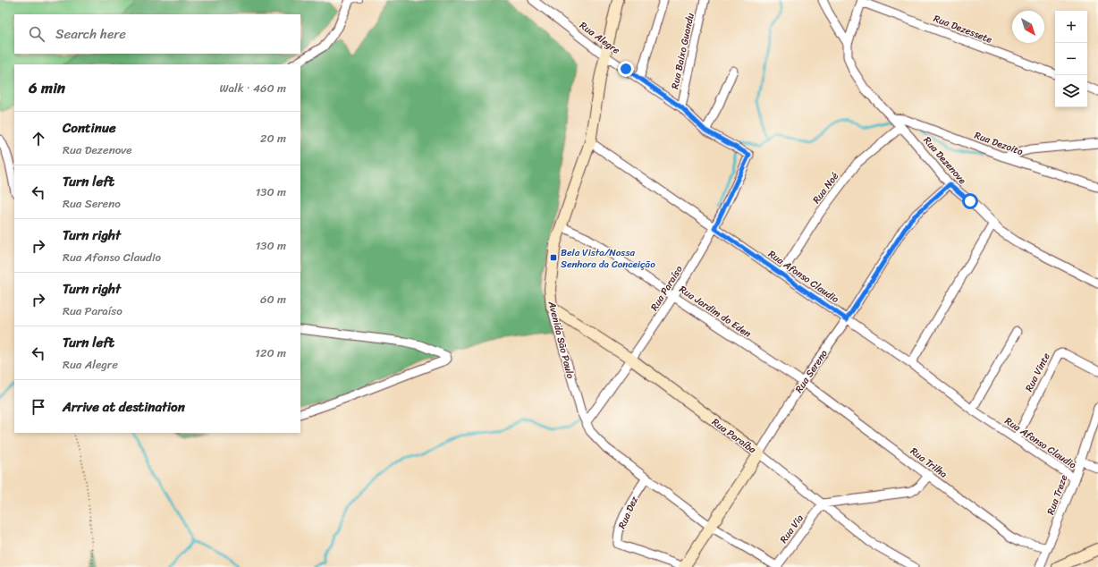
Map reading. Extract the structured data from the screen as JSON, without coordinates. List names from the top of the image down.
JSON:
{
  "streets": {
    "street": [
      "Rua Dezessete",
      "Rua Alegre",
      "Rua Baixo Guandu",
      "Rua Dezoito",
      "Rua Dezenove",
      "Rua Noé",
      "Rua Afonso Claudio",
      "Rua Paraíso",
      "Rua Jardim do Eden",
      "Avenida São Paulo",
      "Rua Sereno",
      "Rua Vinte",
      "Rua Paraíba",
      "Rua Trilha",
      "Rua Treze",
      "Rua Dez",
      "Rua Via"
    ]
  },
  "crossings": [
    ["Rua Dezessete", "Rua Dezenove"],
    ["Rua Alegre", "Rua Baixo Guandu"],
    ["Rua Alegre", "Rua Paraíso"],
    ["Rua Alegre", "Avenida São Paulo"],
    ["Rua Dezoito", "Rua Dezenove"],
    ["Rua Dezenove", "Rua Noé"],
    ["Rua Dezenove", "Rua Sereno"],
    ["Rua Noé", "Rua Afonso Claudio"],
    ["Rua Afonso Claudio", "Rua Paraíso"],
    ["Rua Afonso Claudio", "Avenida São Paulo"],
    ["Rua Afonso Claudio", "Rua Sereno"],
    ["Rua Afonso Claudio", "Rua Vinte"],
    ["Rua Afonso Claudio", "Rua Treze"],
    ["Rua Paraíso", "Rua Jardim do Eden"],
    ["Rua Paraíso", "Avenida São Paulo"],
    ["Rua Paraíso", "Rua Paraíba"],
    ["Rua Jardim do Eden", "Avenida São Paulo"],
    ["Rua Jardim do Eden", "Rua Sereno"],
    ["Rua Jardim do Eden", "Rua Trilha"],
    ["Avenida São Paulo", "Rua Sereno"],
    ["Avenida São Paulo", "Rua Paraíba"],
    ["Avenida São Paulo", "Rua Dez"],
    ["Avenida São Paulo", "Rua Via"],
    ["Rua Sereno", "Rua Paraíba"],
    ["Rua Sereno", "Rua Trilha"],
    ["Rua Sereno", "Rua Dez"],
    ["Rua Paraíba", "Rua Via"],
    ["Rua Trilha", "Rua Treze"]
  ],
  "places": {
    "transit": ["Bela Vista/Nossa Senhora da Conceição"]
  },
  "north": "bottom right",
  "page": {
    "map_buttons": ["+", "−"],
    "search": "Search here",
    "heading": ["6 min", "Walk · 460 m"],
    "list": [
      ["Continue", "Rua Dezenove", "20 m"],
      ["Turn left", "Rua Sereno", "130 m"],
      ["Turn right", "Rua Afonso Claudio", "130 m"],
      ["Turn right", "Rua Paraíso", "60 m"],
      ["Turn left", "Rua Alegre", "120 m"],
      "Arrive at destination"
    ]
  }
}
